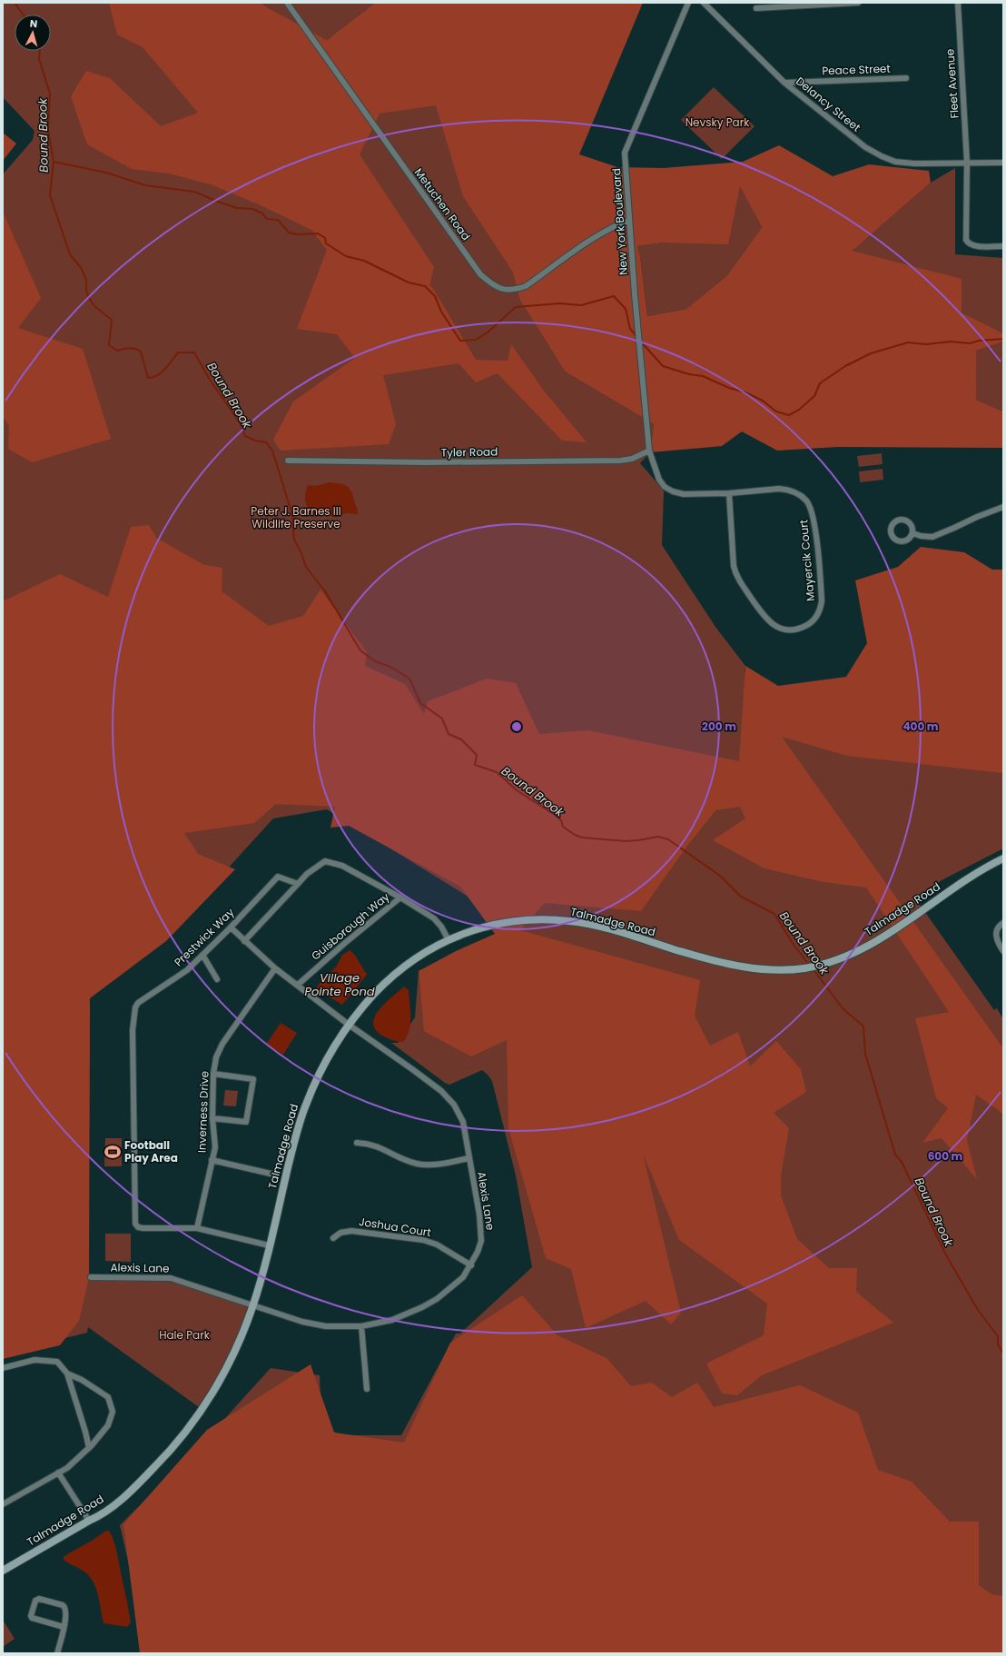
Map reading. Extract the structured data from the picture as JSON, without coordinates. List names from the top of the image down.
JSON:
{
  "streets": {
    "street": [
      "Peace Street",
      "Fleet Avenue",
      "Delancy Street",
      "Metuchen Road",
      "New York Boulevard",
      "Tyler Road",
      "Mayercik Court",
      "Talmadge Road",
      "Guisborough Way",
      "Prestwick Way",
      "Inverness Drive",
      "Alexis Lane",
      "Joshua Court"
    ]
  },
  "crossings": [
    ["Peace Street", "Delancy Street"],
    ["Fleet Avenue", "Delancy Street"],
    ["Metuchen Road", "New York Boulevard"],
    ["New York Boulevard", "Tyler Road"],
    ["New York Boulevard", "Mayercik Court"],
    ["Tyler Road", "Mayercik Court"],
    ["Talmadge Road", "Prestwick Way"],
    ["Talmadge Road", "Alexis Lane"],
    ["Guisborough Way", "Alexis Lane"],
    ["Prestwick Way", "Inverness Drive"],
    ["Prestwick Way", "Alexis Lane"],
    ["Inverness Drive", "Alexis Lane"],
    ["Alexis Lane", "Joshua Court"]
  ],
  "water": ["Bound Brook", "Village Pointe Pond"],
  "parks": ["Nevsky Park", "Peter J. Barnes III Wildlife Preserve", "Hale Park"],
  "places": {
    "sports": ["Football Play Area"]
  },
  "north": "top",
  "rings": ["200 m", "400 m", "600 m"]
}
